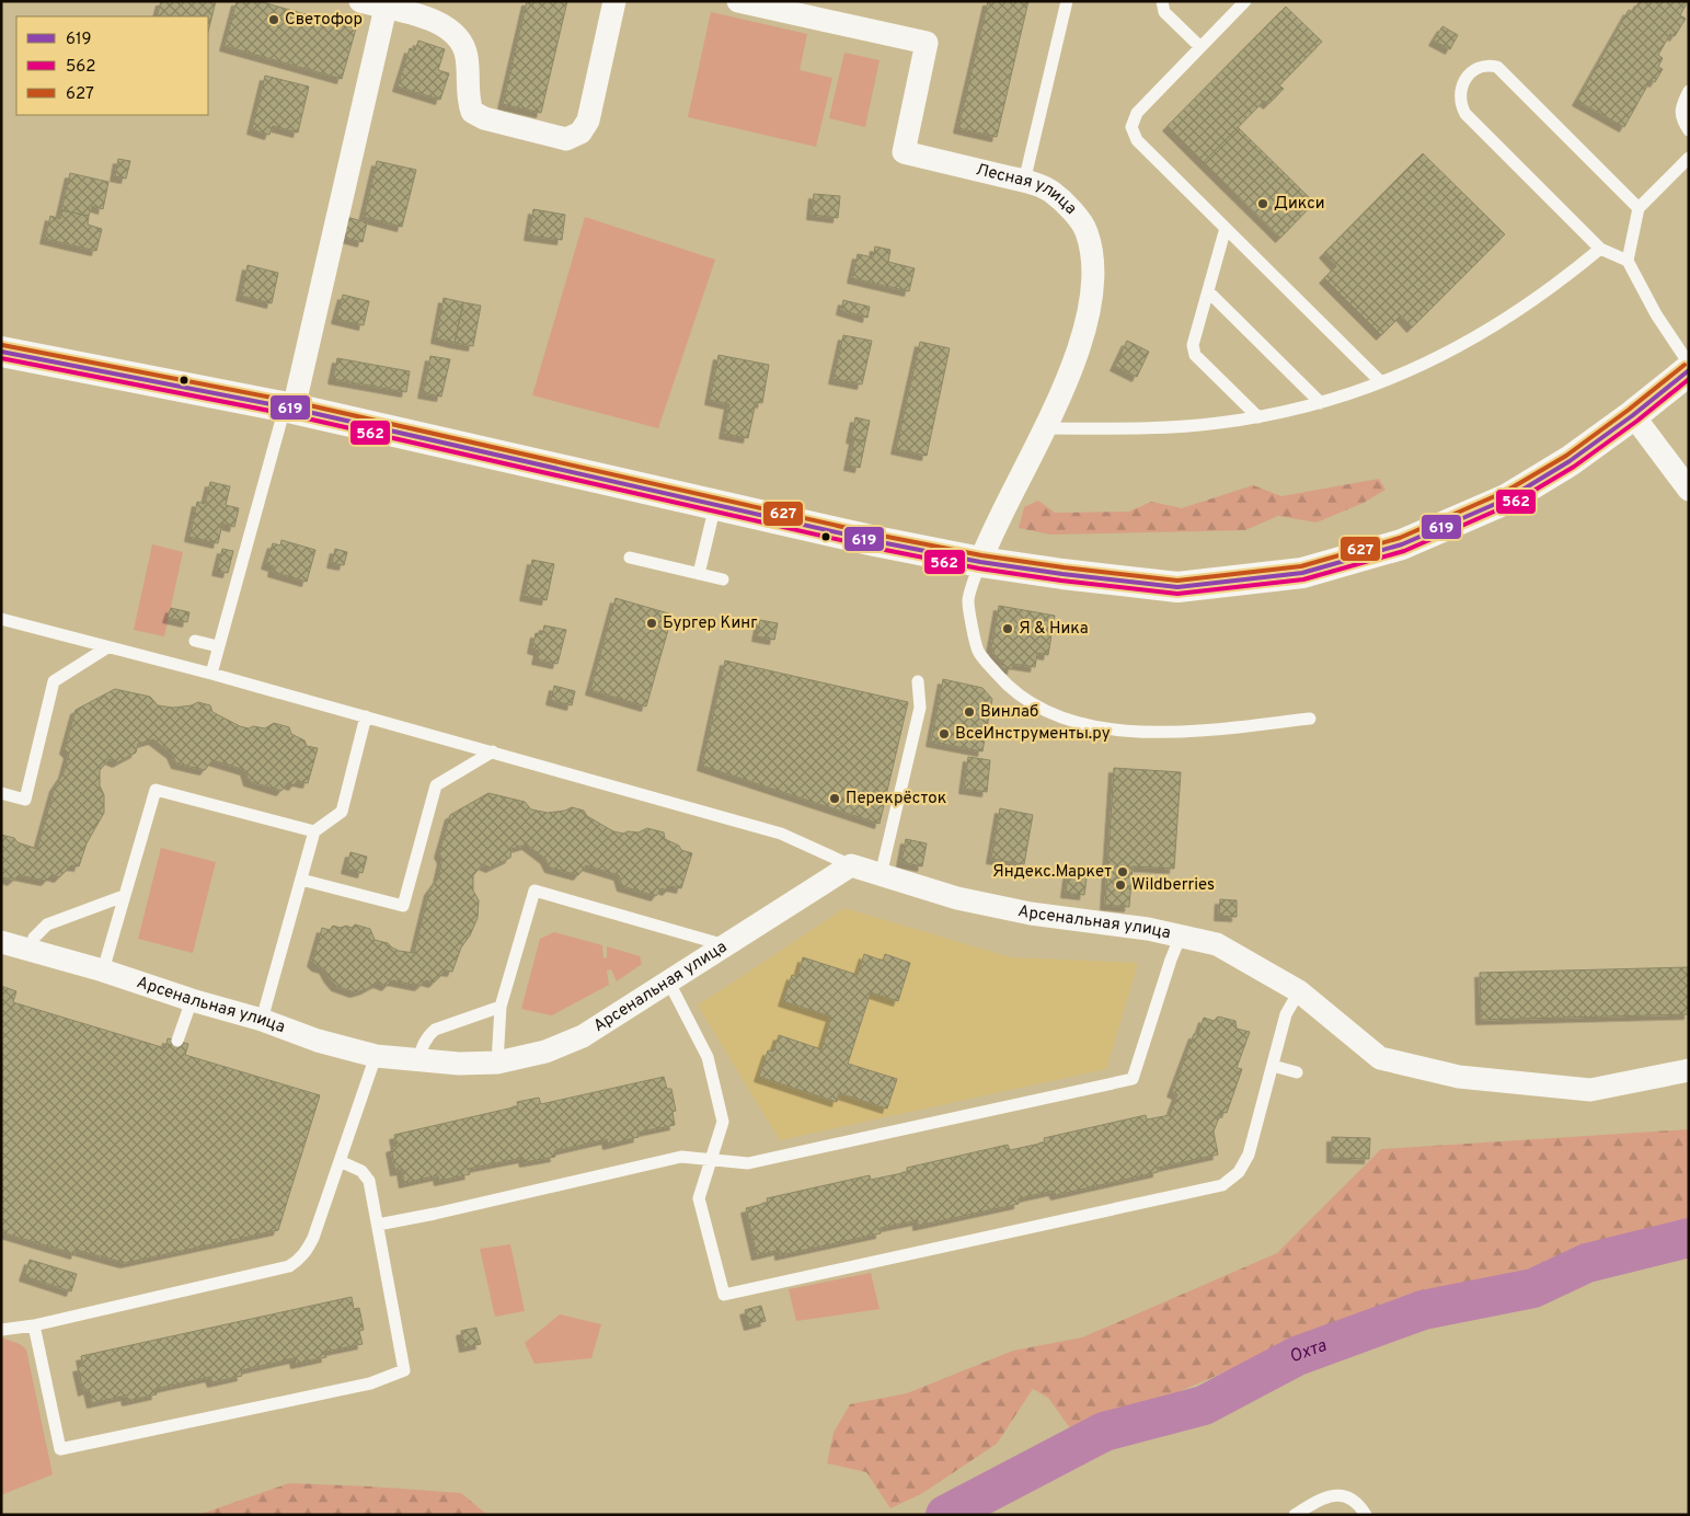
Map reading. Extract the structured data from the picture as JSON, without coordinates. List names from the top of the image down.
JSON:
{
  "streets": {
    "street": ["Лесная улица", "Арсенальная улица"]
  },
  "water": ["Охта"],
  "places": [
    "Светофор",
    "Дикси",
    "Бургер Кинг",
    "Я & Ника",
    "Винлаб",
    "ВсеИнструменты.ру",
    "Перекрёсток",
    "Яндекс.Маркет",
    "Wildberries"
  ],
  "lines": ["transit line 627", "transit line 619", "transit line 562"],
  "legend": ["619", "562", "627"]
}
